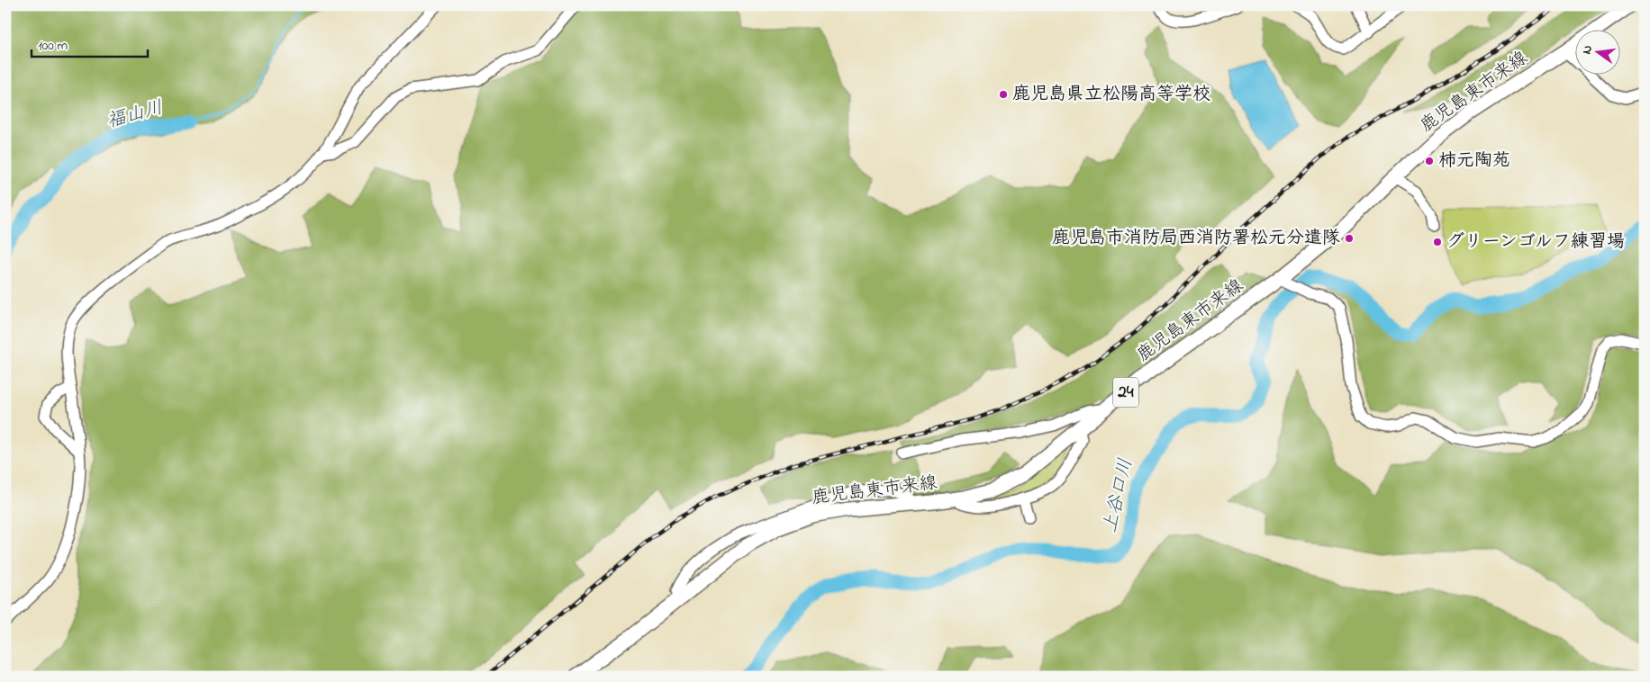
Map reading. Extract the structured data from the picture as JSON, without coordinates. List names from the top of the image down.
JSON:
{
  "streets": {
    "main road": ["鹿児島東市来線", "24"]
  },
  "water": ["福山川", "上谷口川"],
  "places": [
    "鹿児島県立松陽高等学校",
    "柿元陶苑",
    "鹿児島市消防局西消防署松元分遣隊",
    "グリーンゴルフ練習場"
  ],
  "scale_bar": "100 m",
  "north": "left"
}
